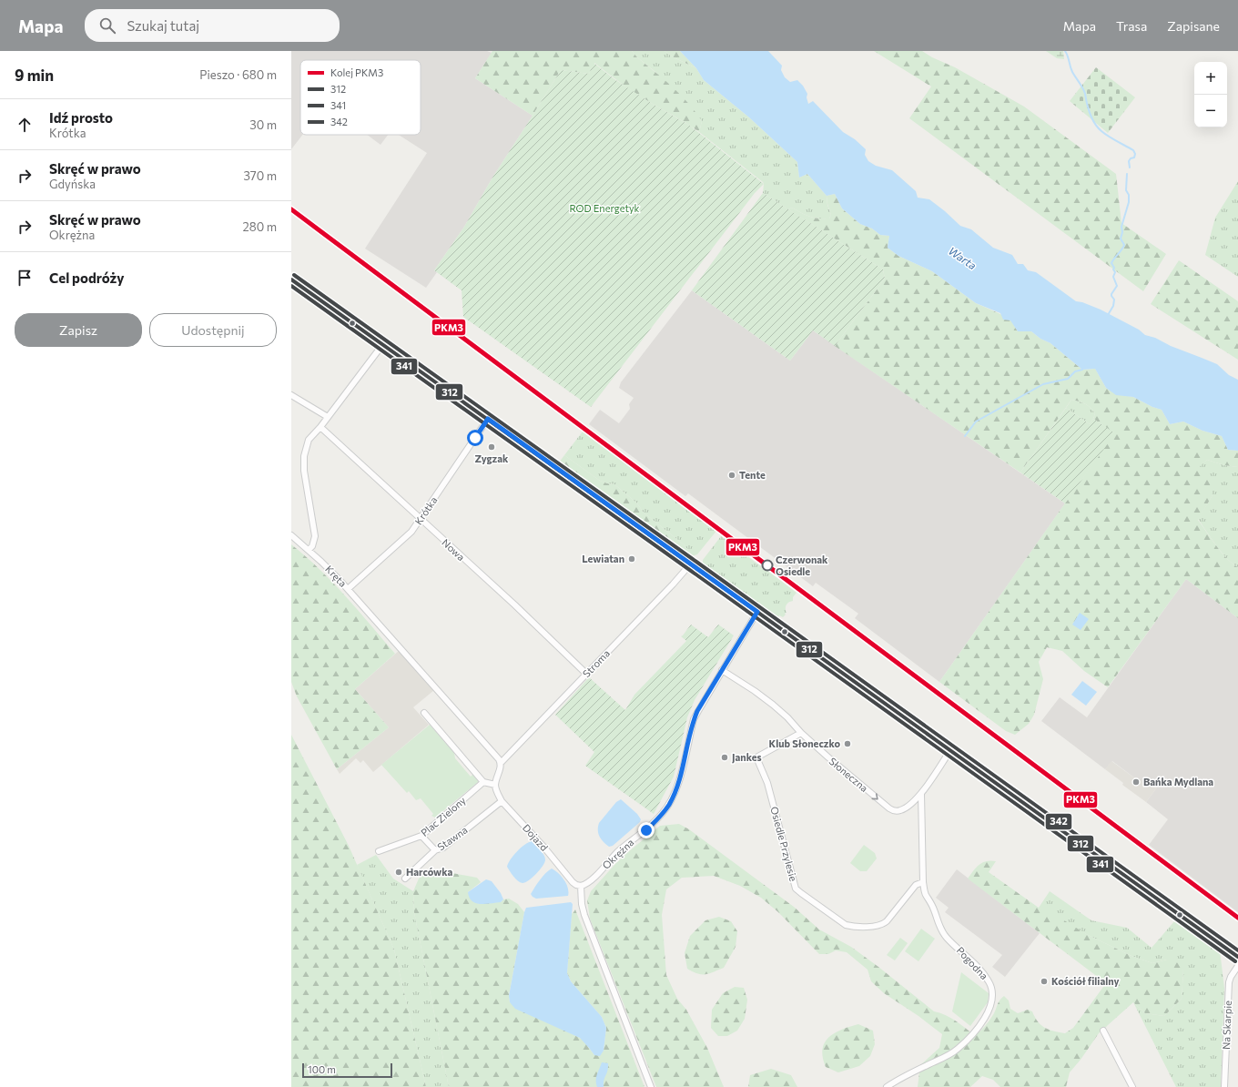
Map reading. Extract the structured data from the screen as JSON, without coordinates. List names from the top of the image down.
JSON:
{
  "streets": {
    "street": [
      "Krótka",
      "Nowa",
      "Kręta",
      "Stroma",
      "Słoneczna",
      "Plac Zielony",
      "Dojazd",
      "Stawna",
      "Osiedle Przylesie",
      "Okrężna",
      "Pogodna",
      "Na Skarpie"
    ]
  },
  "crossings": [
    ["Krótka", "Nowa"],
    ["Krótka", "Kręta"],
    ["Nowa", "Stroma"],
    ["Kręta", "Stroma"],
    ["Słoneczna", "Osiedle Przylesie"],
    ["Słoneczna", "Okrężna"],
    ["Dojazd", "Stawna"],
    ["Dojazd", "Okrężna"],
    ["Osiedle Przylesie", "Pogodna"]
  ],
  "one_way": ["Słoneczna"],
  "water": ["Warta"],
  "parks": ["ROD Energetyk"],
  "places": [
    "Zygzak",
    "Tente",
    "Lewiatan",
    "Czerwonak Osiedle",
    "Klub Słoneczko",
    "Jankes",
    "Bańka Mydlana",
    "Harcówka",
    "Kościół filialny"
  ],
  "lines": [
    "rail line PKM3",
    "transit line 342",
    "transit line 312",
    "transit line 341"
  ],
  "legend": [
    "Kolej PKM3",
    "312",
    "341",
    "342"
  ],
  "scale_bar": "100 m",
  "page": {
    "header": "Mapa",
    "search": "Szukaj tutaj",
    "nav": ["Mapa", "Trasa", "Zapisane"],
    "heading": ["9 min", "Pieszo · 680 m"],
    "map_buttons": ["+", "−"],
    "list": [
      ["Idź prosto", "Krótka", "30 m"],
      ["Skręć w prawo", "Gdyńska", "370 m"],
      ["Skręć w prawo", "Okrężna", "280 m"],
      "Cel podróży"
    ],
    "buttons": ["Zapisz", "Udostępnij"],
    "scale": "100 m"
  }
}
